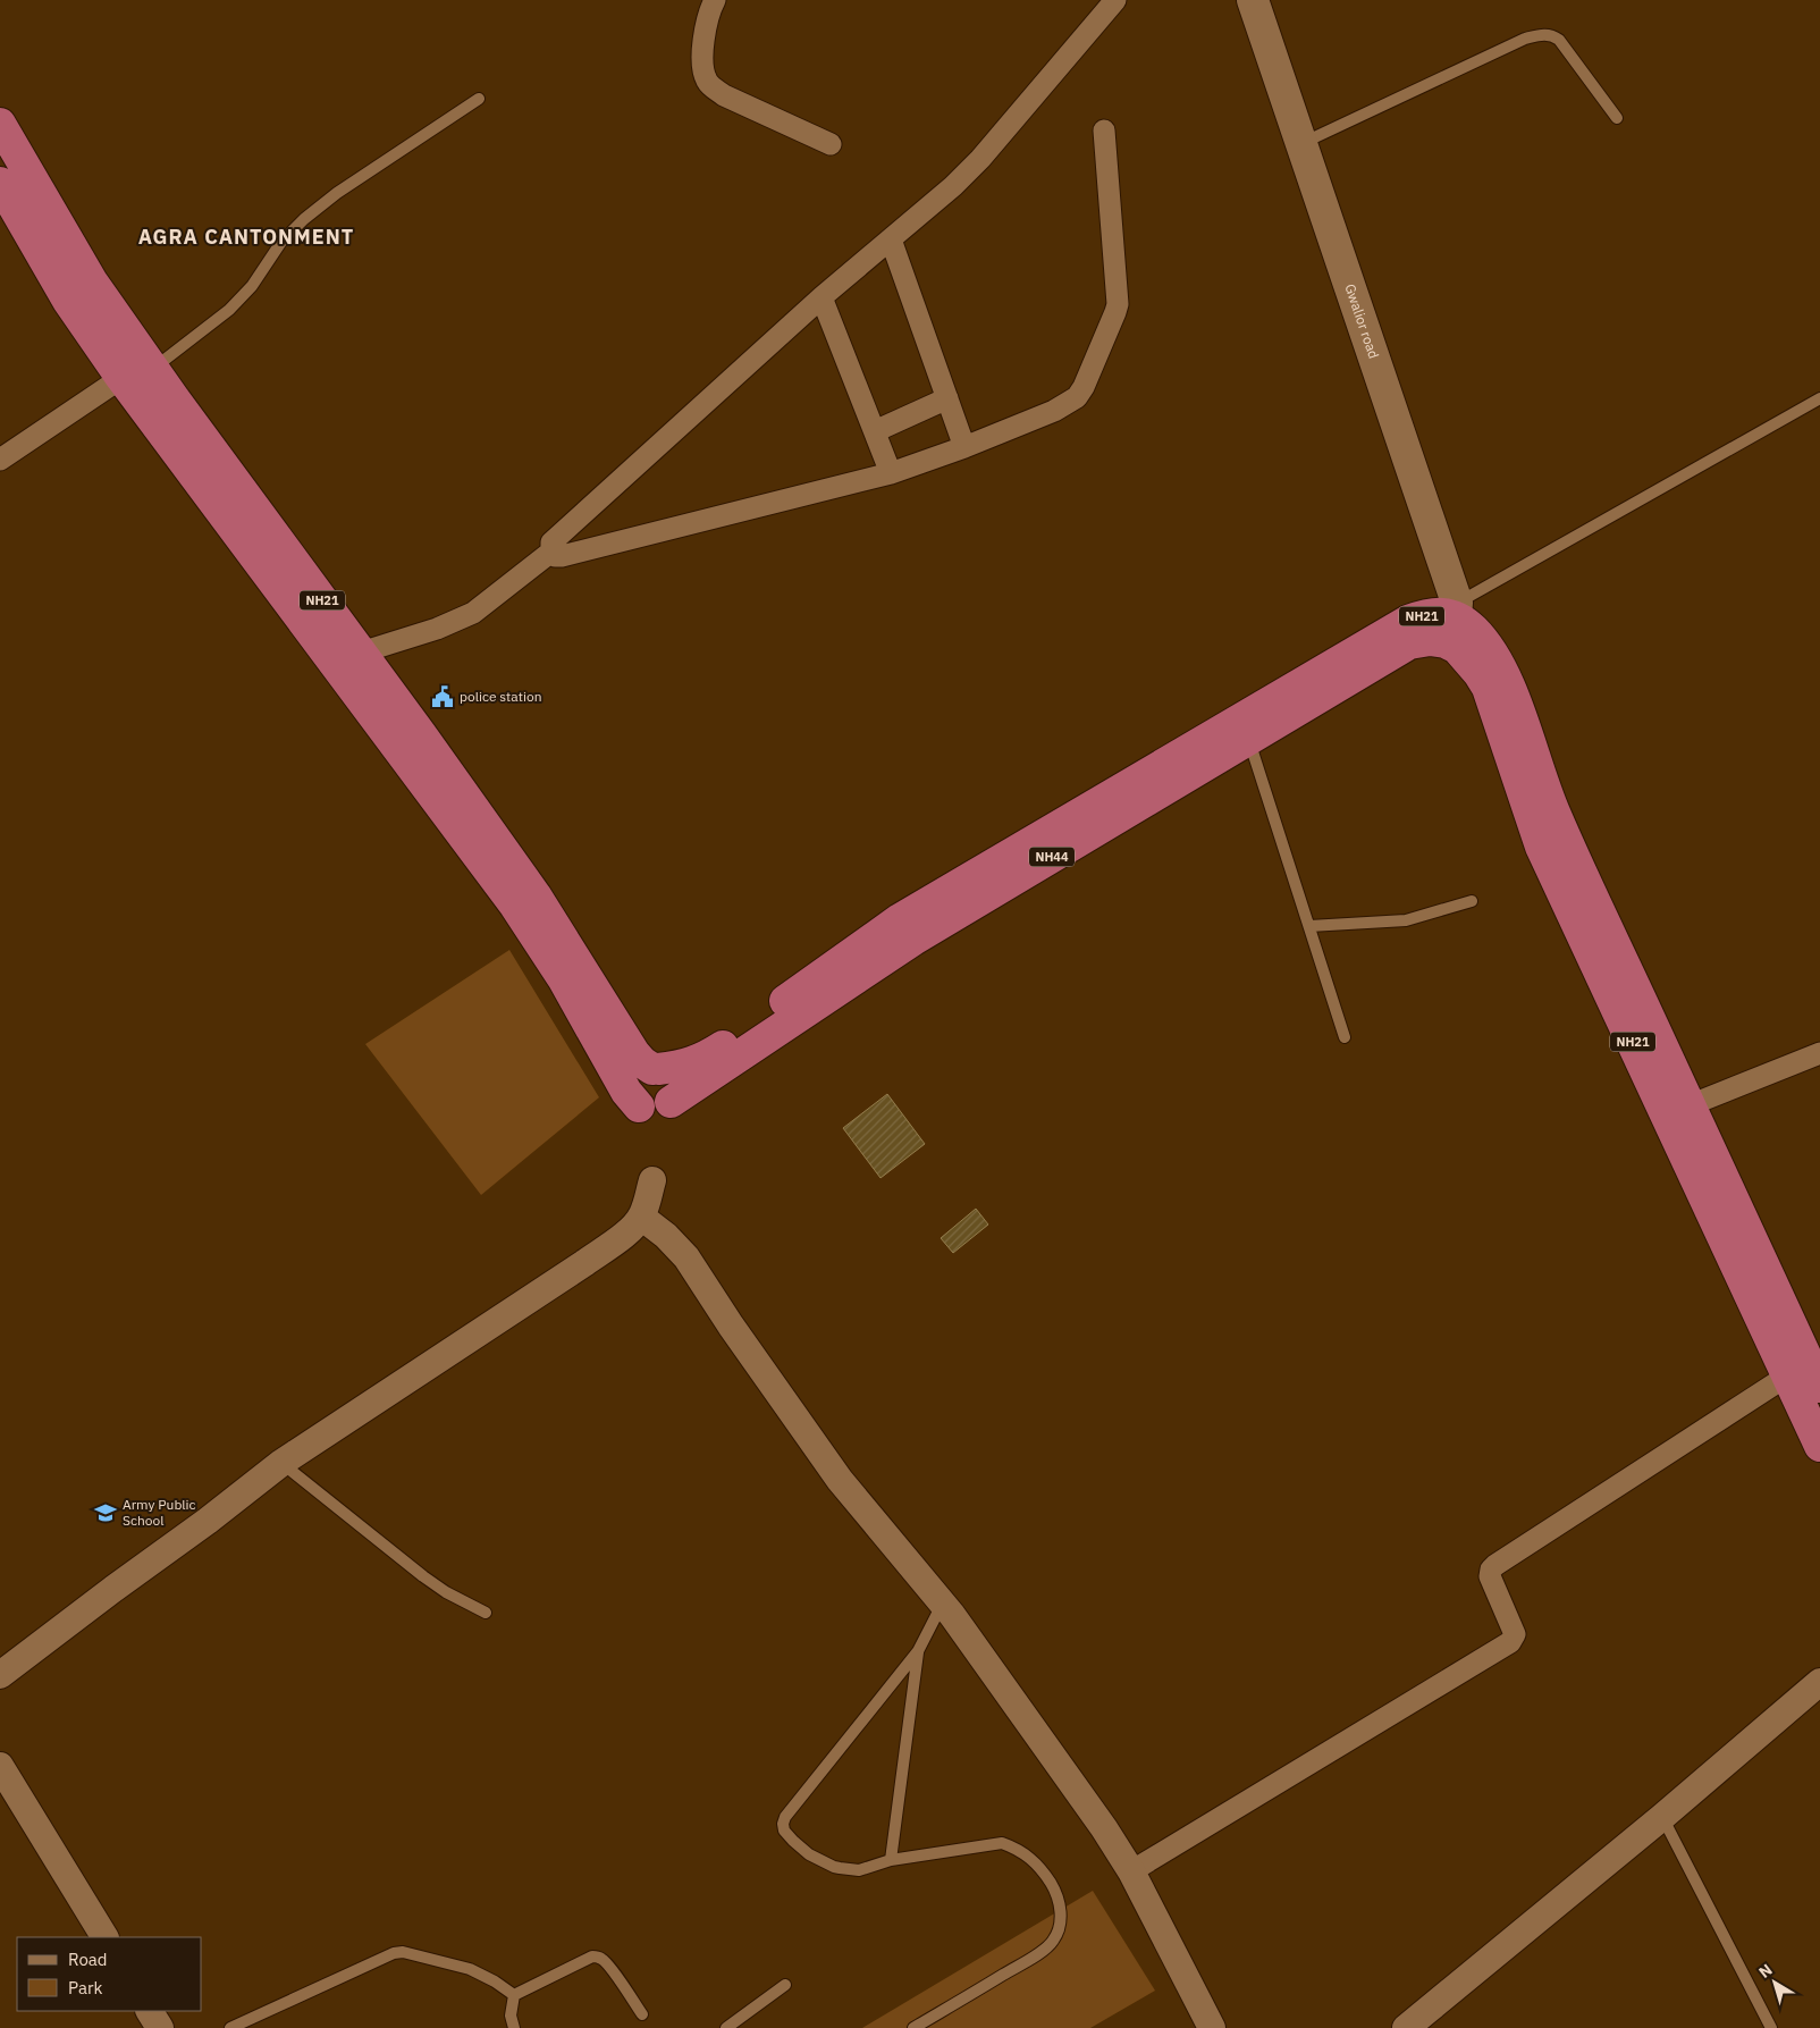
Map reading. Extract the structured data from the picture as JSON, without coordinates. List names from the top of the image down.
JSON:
{
  "streets": {
    "highway": ["NH21", "NH44"],
    "main road": ["Gwalior road"]
  },
  "crossings": [
    ["Gwalior road", "NH21"],
    ["Gwalior road", "NH44"],
    ["NH21", "NH44"]
  ],
  "districts": ["AGRA CANTONMENT"],
  "places": {
    "public building": ["police station"],
    "school or university": ["Army Public School"]
  },
  "legend": ["Road", "Park"],
  "north": "top left"
}
